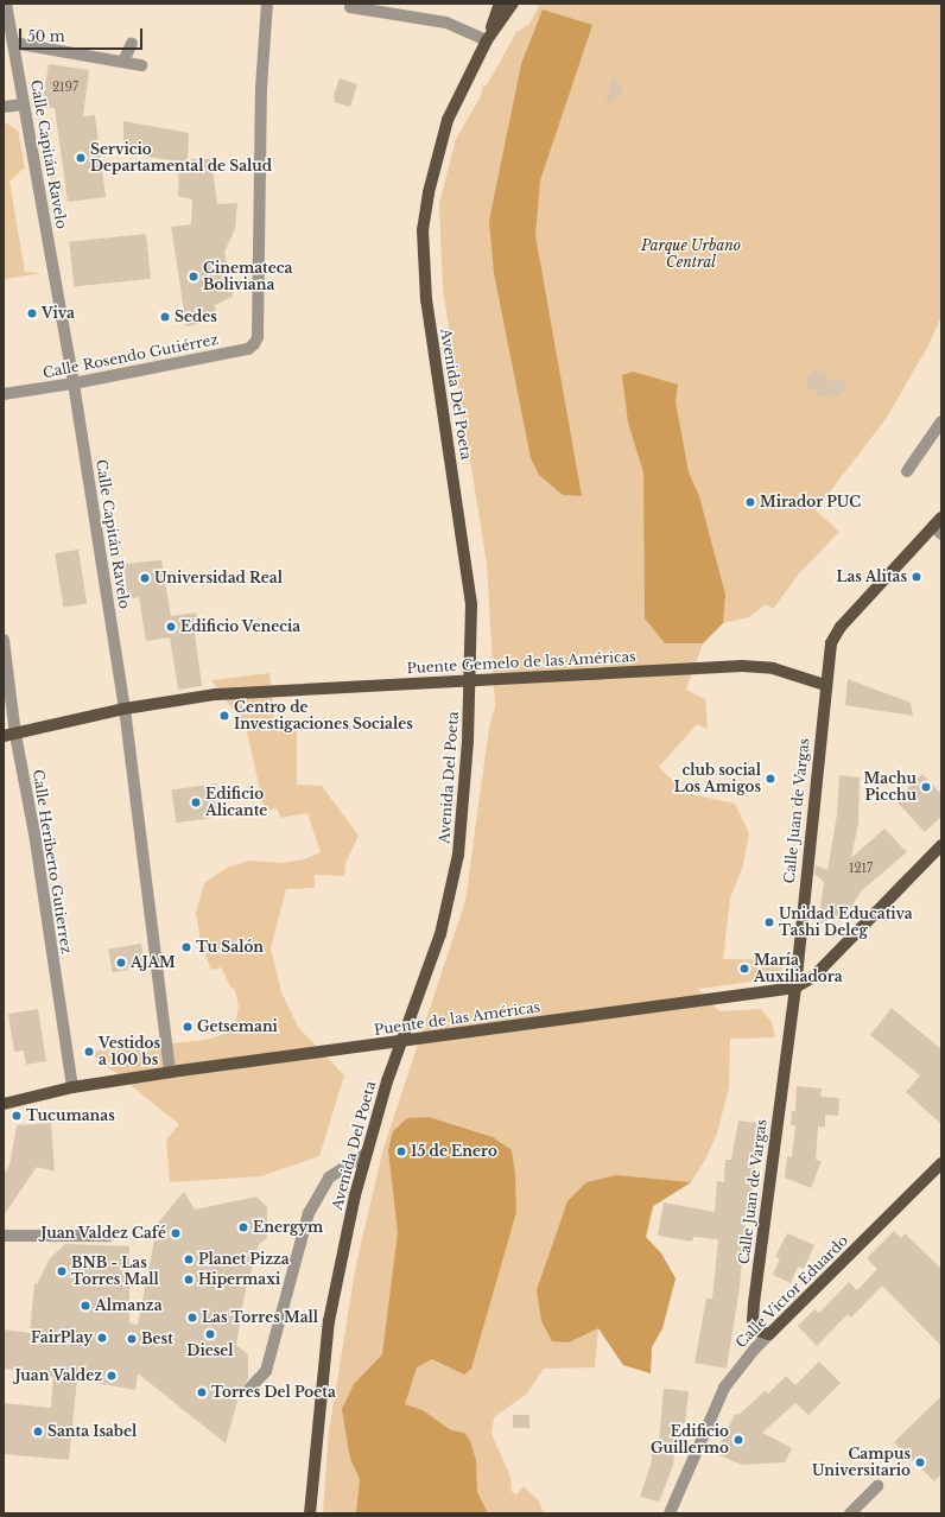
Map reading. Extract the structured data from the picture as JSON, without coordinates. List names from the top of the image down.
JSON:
{
  "streets": {
    "main road": [
      "Avenida Del Poeta",
      "Puente Gemelo de las Américas",
      "Calle Juan de Vargas",
      "Puente de las Américas",
      "Calle Victor Eduardo"
    ],
    "street": ["Calle Capitán Ravelo", "Calle Rosendo Gutiérrez", "Calle Heriberto Gutierrez"]
  },
  "crossings": [
    ["Calle Capitán Ravelo", "Calle Rosendo Gutiérrez"],
    ["Calle Capitán Ravelo", "Puente Gemelo de las Américas"],
    ["Calle Capitán Ravelo", "Puente de las Américas"],
    ["Puente Gemelo de las Américas", "Calle Juan de Vargas"],
    ["Puente Gemelo de las Américas", "Calle Heriberto Gutierrez"],
    ["Calle Juan de Vargas", "Puente de las Américas"],
    ["Calle Juan de Vargas", "Calle Victor Eduardo"],
    ["Calle Heriberto Gutierrez", "Puente de las Américas"]
  ],
  "parks": ["Parque Urbano Central"],
  "places": [
    "Servicio Departamental de Salud",
    "Cinemateca Boliviana",
    "Viva",
    "Sedes",
    "Mirador PUC",
    "Las Alitas",
    "Universidad Real",
    "Edificio Venecia",
    "Centro de Investigaciones Sociales",
    "club social Los Amigos",
    "Machu Picchu",
    "Edificio Alicante",
    "Unidad Educativa Tashi Deleg",
    "Tu Salón",
    "AJAM",
    "María Auxiliadora",
    "Getsemani",
    "Vestidos a 100 bs",
    "Tucumanas",
    "15 de Enero",
    "Energym",
    "Juan Valdez Café",
    "Planet Pizza",
    "BNB - Las Torres Mall",
    "Hipermaxi",
    "Almanza",
    "Las Torres Mall",
    "Diesel",
    "FairPlay",
    "Best",
    "Juan Valdez",
    "Torres Del Poeta",
    "Santa Isabel",
    "Edificio Guillermo",
    "Campus Universitario"
  ],
  "house_numbers": ["2197", "1217"],
  "scale_bar": "50 m"
}
